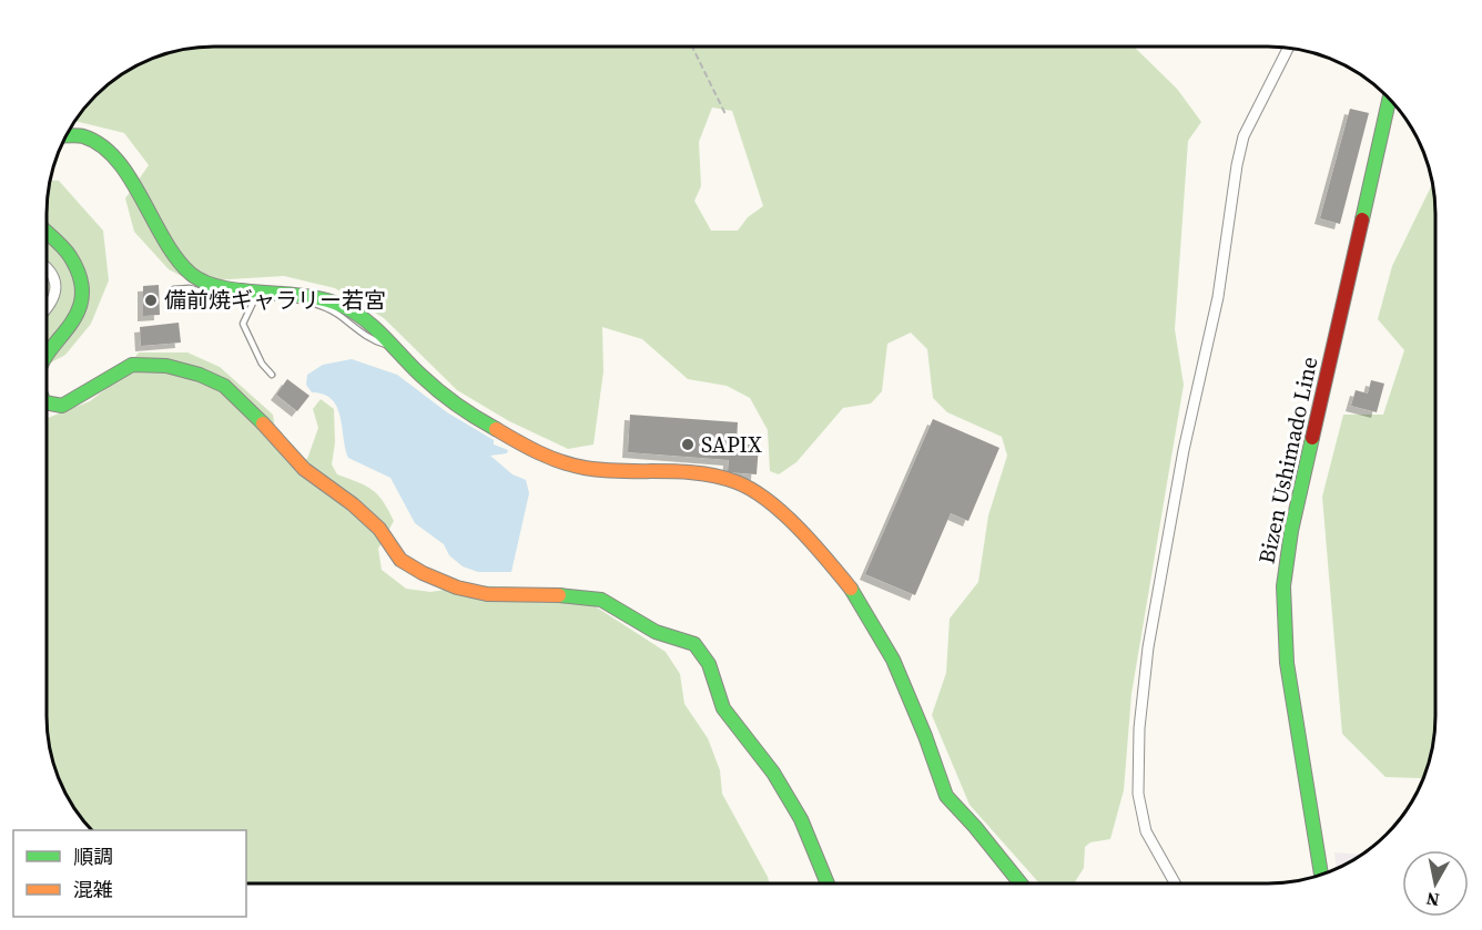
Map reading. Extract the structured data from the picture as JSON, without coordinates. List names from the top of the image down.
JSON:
{
  "streets": {
    "street": ["Bizen Ushimado Line"]
  },
  "places": ["備前焼ギャラリー若宮", "SAPIX"],
  "legend": ["順調", "混雑"],
  "north": "bottom"
}
